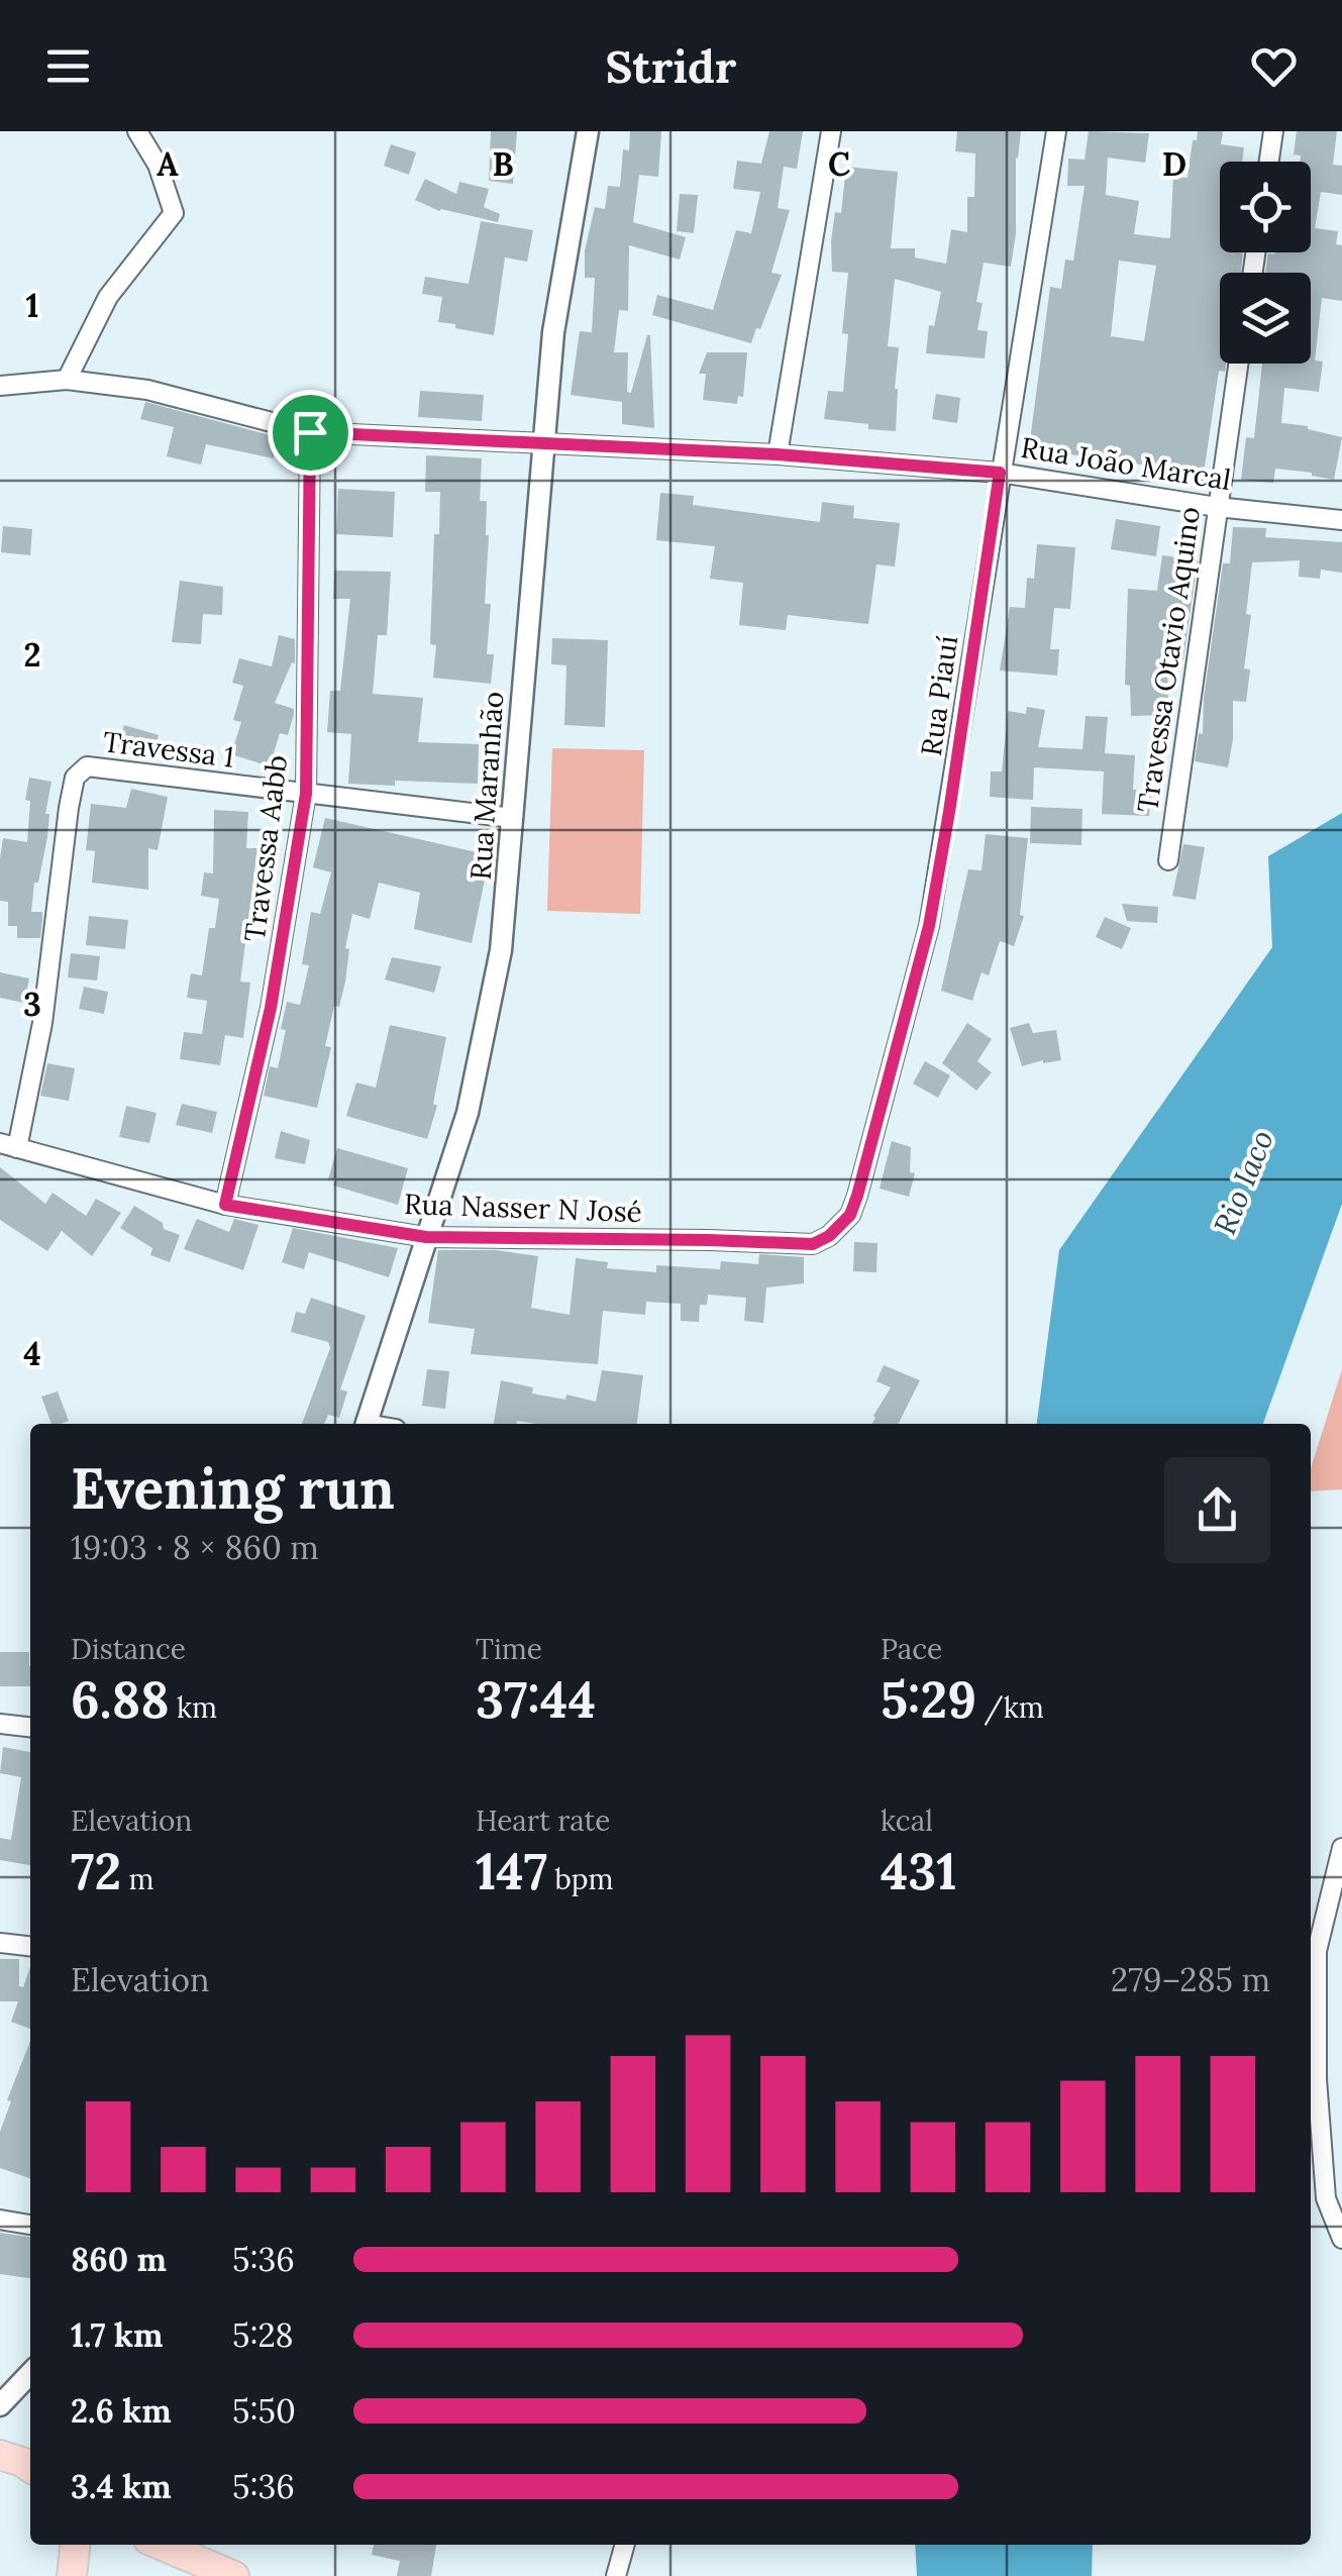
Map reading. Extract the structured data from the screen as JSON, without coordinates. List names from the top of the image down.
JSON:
{
  "streets": {
    "street": [
      "Rua João Marcal",
      "Travessa Otavio Aquino",
      "Rua Piauí",
      "Travessa 1",
      "Rua Maranhão",
      "Travessa Aabb",
      "Rua Nasser N José"
    ]
  },
  "crossings": [
    ["Rua João Marcal", "Travessa Otavio Aquino"],
    ["Rua João Marcal", "Rua Piauí"],
    ["Rua João Marcal", "Rua Maranhão"],
    ["Rua João Marcal", "Travessa Aabb"],
    ["Rua Piauí", "Rua Nasser N José"],
    ["Travessa 1", "Rua Maranhão"],
    ["Travessa 1", "Travessa Aabb"],
    ["Travessa 1", "Rua Nasser N José"],
    ["Rua Maranhão", "Rua Nasser N José"],
    ["Travessa Aabb", "Rua Nasser N José"]
  ],
  "water": ["Rio Iaco"],
  "page": {
    "header": "Stridr",
    "heading": ["Evening run", "19:03 · 8 × 860 m"],
    "stats": [
      ["Distance", "6.88 km"],
      ["Time", "37:44"],
      ["Pace", "5:29 /km"],
      ["Elevation", "72 m"],
      ["Heart rate", "147 bpm"],
      ["kcal", "431"]
    ],
    "chart": ["Elevation", "279–285 m"],
    "list": [
      {
        "name": "860 m",
        "note": "5:36"
      },
      {
        "name": "1.7 km",
        "note": "5:28"
      },
      {
        "name": "2.6 km",
        "note": "5:50"
      },
      {
        "name": "3.4 km",
        "note": "5:36"
      }
    ]
  },
  "grid": {
    "columns": [
      "A",
      "B",
      "C",
      "D"
    ],
    "rows": [
      "1",
      "2",
      "3",
      "4"
    ]
  }
}
